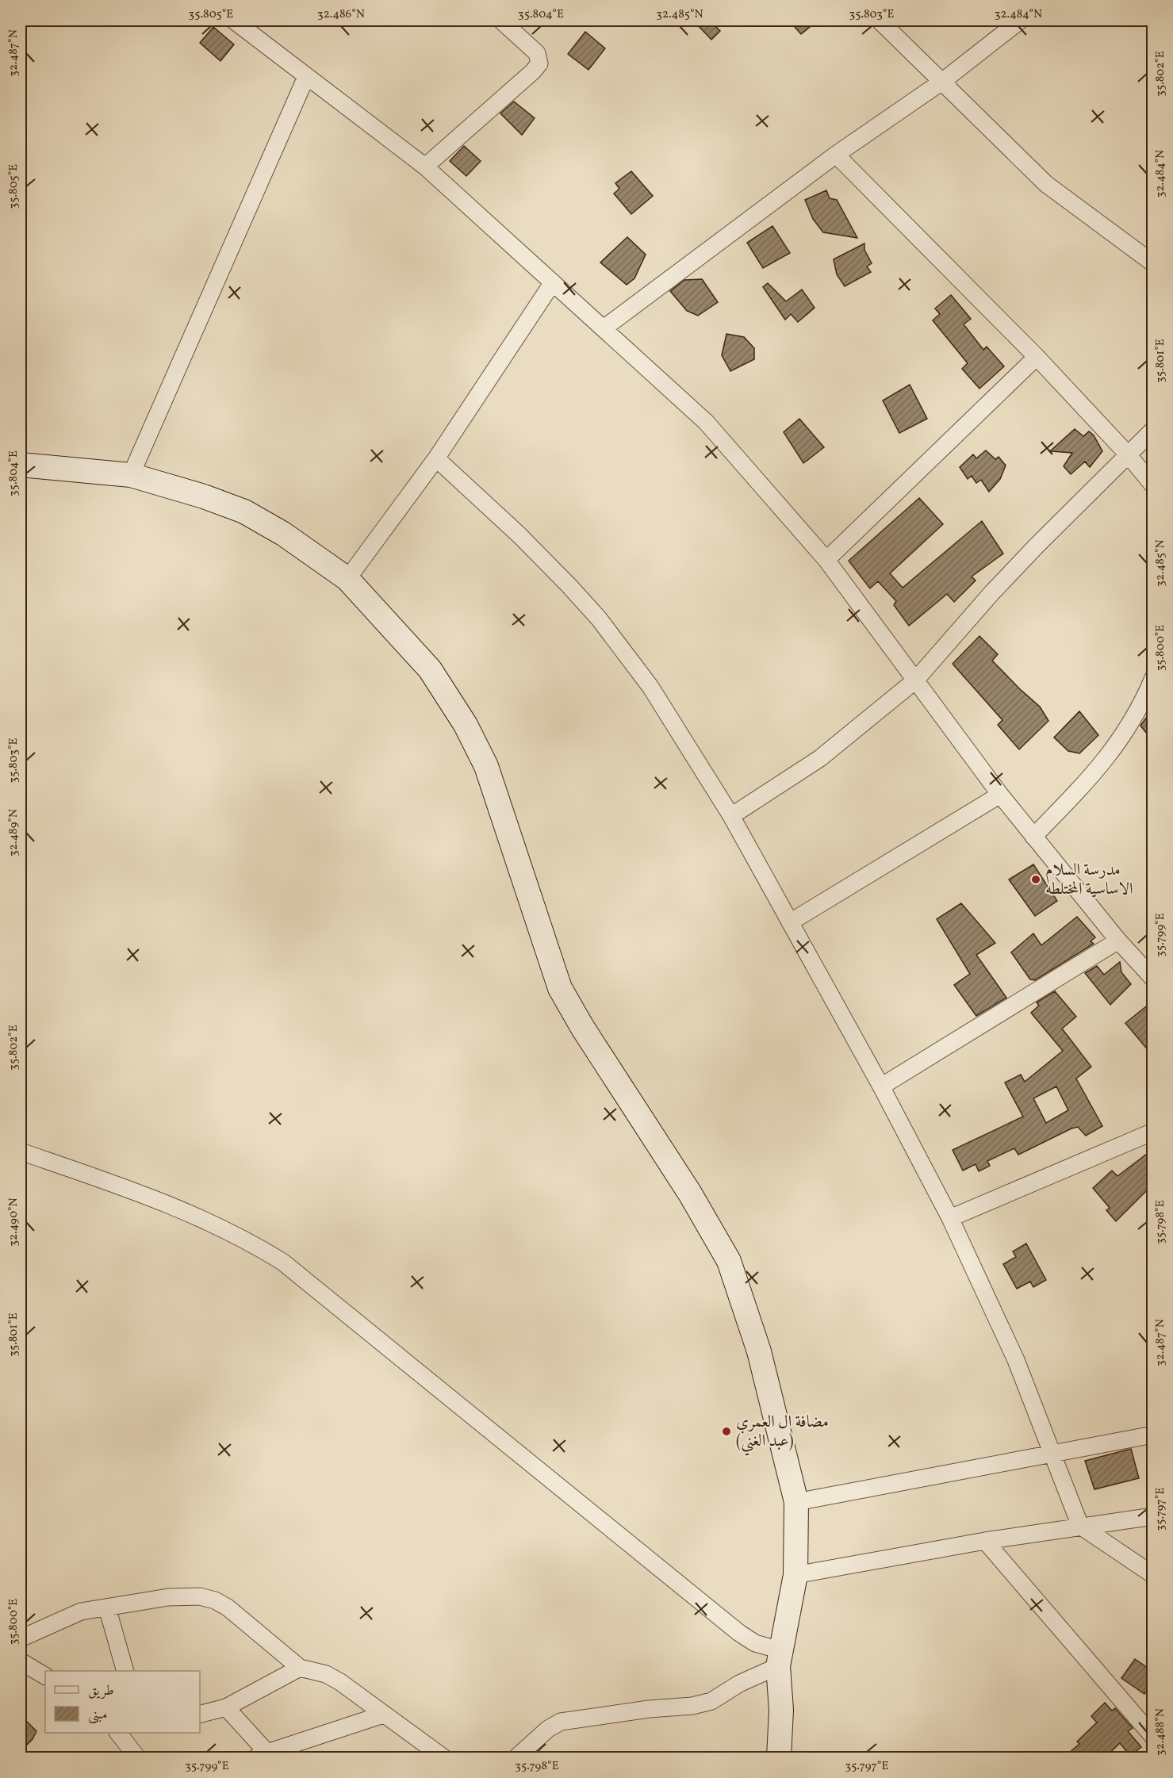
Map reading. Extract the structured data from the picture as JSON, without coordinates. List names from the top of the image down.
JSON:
{
  "places": ["مدرسة السلام الاساسية المختلطه", "مضافة ال العمري (عبد الغني)"],
  "legend": ["طريق", "مبنى"],
  "coordinates": [
    "35.805°E",
    "32.486°N",
    "35.804°E",
    "32.485°N",
    "35.803°E",
    "32.484°N",
    "32.487°N",
    "35.802°E",
    "35.801°E",
    "35.800°E",
    "32.489°N",
    "35.799°E",
    "35.798°E",
    "32.490°N",
    "35.797°E",
    "32.488°N"
  ]
}
